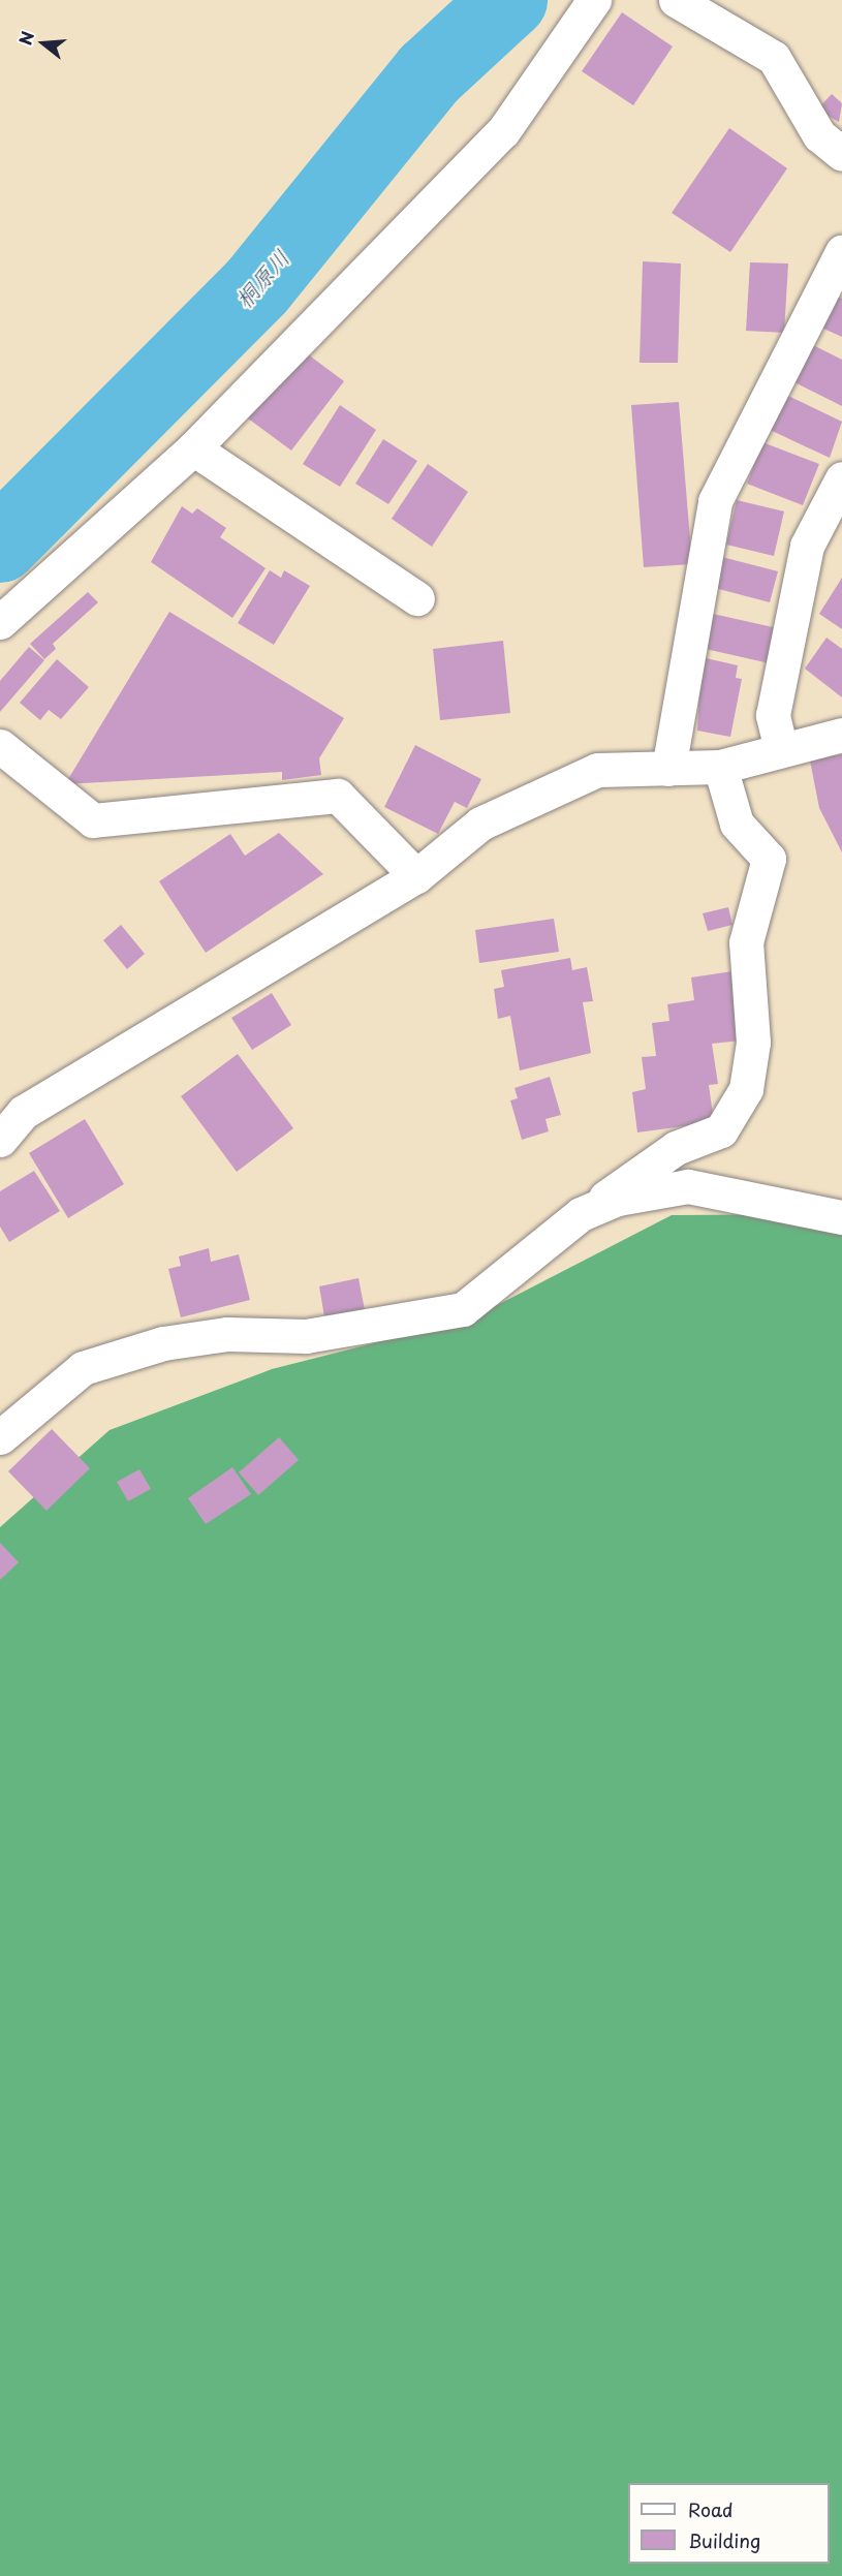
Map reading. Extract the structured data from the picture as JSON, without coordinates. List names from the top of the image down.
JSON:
{
  "water": ["桐原川"],
  "legend": ["Road", "Building"],
  "north": "left"
}
